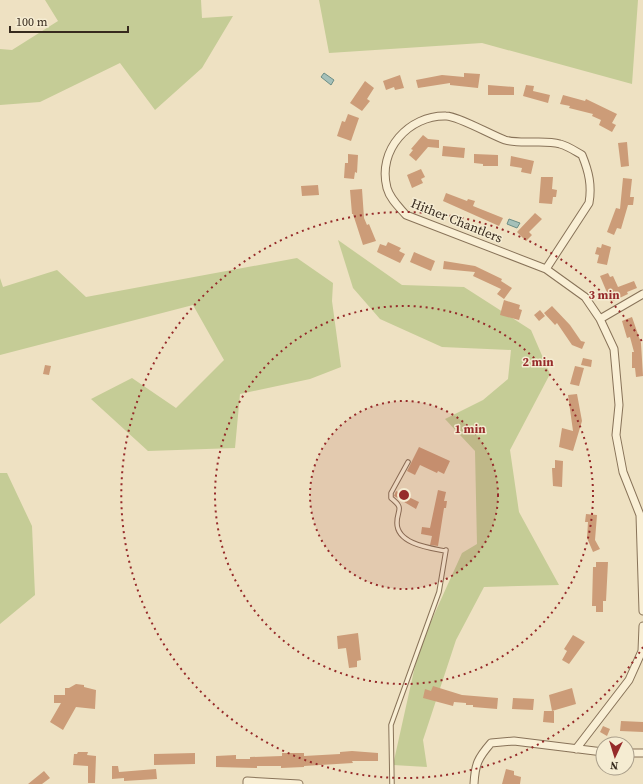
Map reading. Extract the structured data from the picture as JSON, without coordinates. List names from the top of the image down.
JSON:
{
  "streets": {
    "street": ["Hither Chantlers"]
  },
  "scale_bar": "100 m",
  "north": "bottom",
  "rings": ["3 min", "2 min", "1 min"]
}
